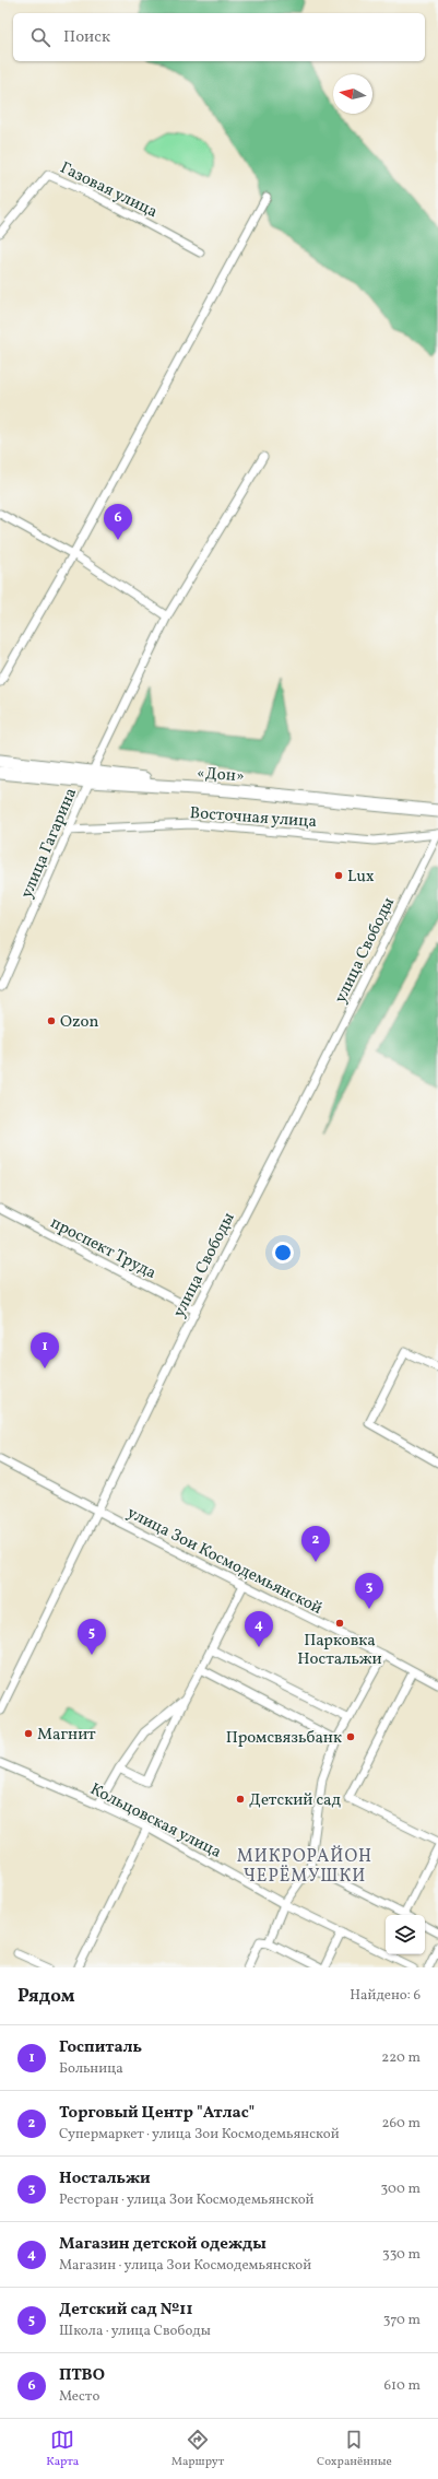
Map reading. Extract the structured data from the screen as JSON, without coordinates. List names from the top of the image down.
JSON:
{
  "streets": {
    "main road": ["«Дон»"],
    "street": [
      "Газовая улица",
      "Восточная улица",
      "улица Гагарина",
      "улица Свободы",
      "проспект Труда",
      "улица Зои Космодемьянской",
      "Кольцовская улица"
    ]
  },
  "crossings": [
    ["«Дон»", "улица Гагарина"],
    ["Восточная улица", "улица Гагарина"],
    ["Восточная улица", "улица Свободы"],
    ["улица Свободы", "проспект Труда"],
    ["улица Свободы", "улица Зои Космодемьянской"]
  ],
  "districts": ["МИКРОРАЙОН ЧЕРЁМУШКИ"],
  "places": [
    "Lux",
    "Ozon",
    "Парковка Ностальжи",
    "Магнит",
    "Промсвязьбанк",
    "Детский сад"
  ],
  "north": "left",
  "page": {
    "search": "Поиск",
    "pins": [
      "6",
      "1",
      "2",
      "3",
      "4",
      "5"
    ],
    "heading": ["Рядом", "Найдено: 6"],
    "list": [
      {
        "mark": "1",
        "name": "Госпиталь",
        "note": "Больница",
        "value": "220 m"
      },
      {
        "mark": "2",
        "name": "Торговый Центр \"Атлас\"",
        "note": "Супермаркет · улица Зои Космодемьянской",
        "value": "260 m"
      },
      {
        "mark": "3",
        "name": "Ностальжи",
        "note": "Ресторан · улица Зои Космодемьянской",
        "value": "300 m"
      },
      {
        "mark": "4",
        "name": "Магазин детской одежды",
        "note": "Магазин · улица Зои Космодемьянской",
        "value": "330 m"
      },
      {
        "mark": "5",
        "name": "Детский сад №11",
        "note": "Школа · улица Свободы",
        "value": "370 m"
      },
      {
        "mark": "6",
        "name": "ПТВО",
        "note": "Место",
        "value": "610 m"
      }
    ],
    "nav": ["Карта", "Маршрут", "Сохранённые"]
  }
}
